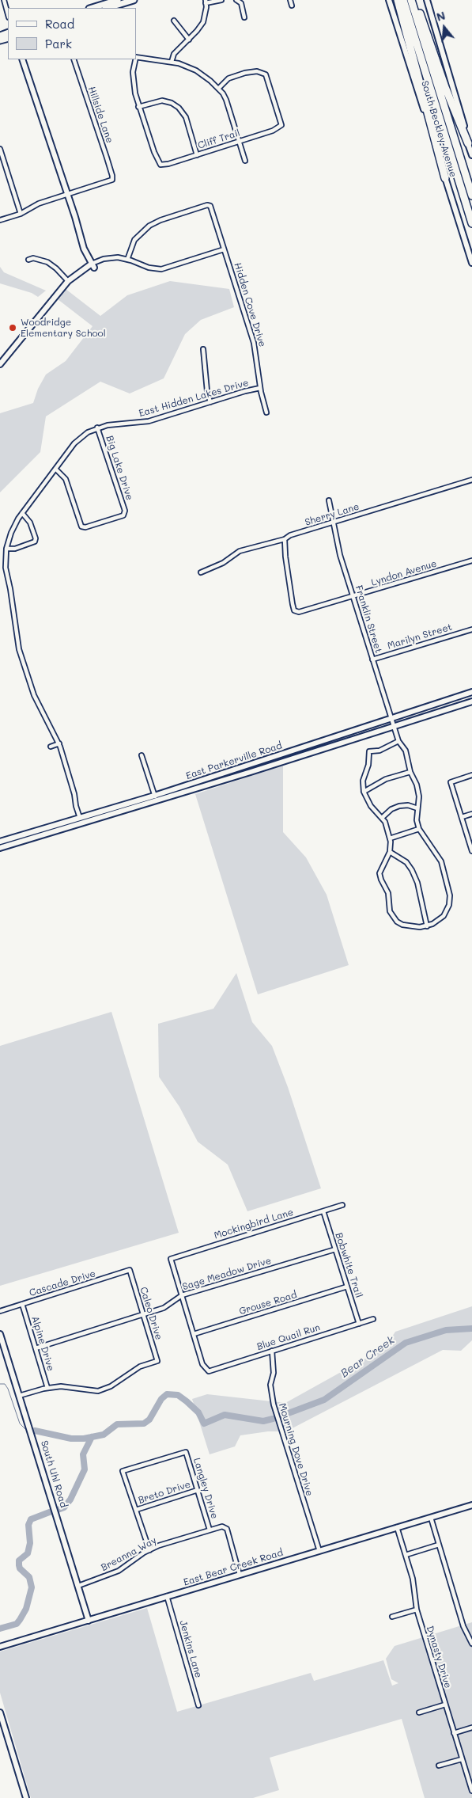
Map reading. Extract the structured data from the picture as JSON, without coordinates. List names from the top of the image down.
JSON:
{
  "streets": {
    "main road": [
      "South Beckley Avenue",
      "East Parkerville Road",
      "South Uhl Road",
      "East Bear Creek Road"
    ],
    "street": [
      "Hillside Lane",
      "Cliff Trail",
      "Hidden Cove Drive",
      "East Hidden Lakes Drive",
      "Big Lake Drive",
      "Sherry Lane",
      "Lyndon Avenue",
      "Franklin Street",
      "Marilyn Street",
      "Mockingbird Lane",
      "Bobwhite Trail",
      "Sage Meadow Drive",
      "Cascade Drive",
      "Grouse Road",
      "Caleo Drive",
      "Blue Quail Run",
      "Alpine Drive",
      "Mourning Dove Drive",
      "Langley Drive",
      "Breto Drive",
      "Breanna Way",
      "Jenkins Lane",
      "Dynasty Drive"
    ]
  },
  "crossings": [
    ["Hidden Cove Drive", "East Hidden Lakes Drive"],
    ["East Hidden Lakes Drive", "Big Lake Drive"],
    ["East Hidden Lakes Drive", "East Parkerville Road"],
    ["Sherry Lane", "Lyndon Avenue"],
    ["Sherry Lane", "Franklin Street"],
    ["Lyndon Avenue", "Franklin Street"],
    ["Franklin Street", "Marilyn Street"],
    ["Franklin Street", "East Parkerville Road"],
    ["Mockingbird Lane", "Bobwhite Trail"],
    ["Mockingbird Lane", "Sage Meadow Drive"],
    ["Bobwhite Trail", "Sage Meadow Drive"],
    ["Bobwhite Trail", "Grouse Road"],
    ["Bobwhite Trail", "Blue Quail Run"],
    ["Sage Meadow Drive", "Caleo Drive"],
    ["Sage Meadow Drive", "Alpine Drive"],
    ["Cascade Drive", "Caleo Drive"],
    ["Cascade Drive", "Alpine Drive"],
    ["Grouse Road", "Blue Quail Run"],
    ["Caleo Drive", "Alpine Drive"],
    ["Blue Quail Run", "Mourning Dove Drive"],
    ["Mourning Dove Drive", "East Bear Creek Road"],
    ["South Uhl Road", "Breanna Way"],
    ["South Uhl Road", "East Bear Creek Road"],
    ["Langley Drive", "Breto Drive"],
    ["Langley Drive", "Breanna Way"],
    ["East Bear Creek Road", "Jenkins Lane"],
    ["East Bear Creek Road", "Dynasty Drive"]
  ],
  "water": ["Bear Creek"],
  "places": ["Woodridge Elementary School"],
  "legend": ["Road", "Park"],
  "north": "top"
}
